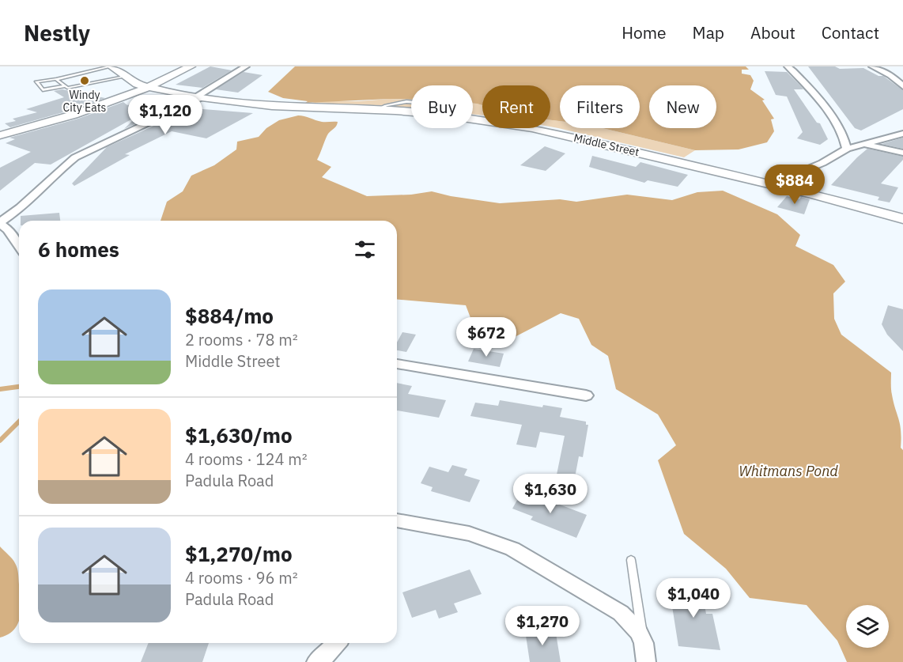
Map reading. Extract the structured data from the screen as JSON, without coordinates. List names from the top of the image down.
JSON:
{
  "streets": {
    "main road": ["Middle Street"]
  },
  "water": ["Whitmans Pond"],
  "places": ["Windy City Eats"],
  "page": {
    "header": "Nestly",
    "nav": [
      "Home",
      "Map",
      "About",
      "Contact"
    ],
    "chip": [
      "Buy",
      "Rent",
      "Filters",
      "New"
    ],
    "price": [
      "$1,120",
      "$884",
      "$672",
      "$1,630",
      "$1,040",
      "$1,270"
    ],
    "heading": "6 homes",
    "list": [
      {
        "name": "$884/mo",
        "note": "2 rooms · 78 m² · Middle Street"
      },
      {
        "name": "$1,630/mo",
        "note": "4 rooms · 124 m² · Padula Road"
      },
      {
        "name": "$1,270/mo",
        "note": "4 rooms · 96 m² · Padula Road"
      }
    ]
  }
}
